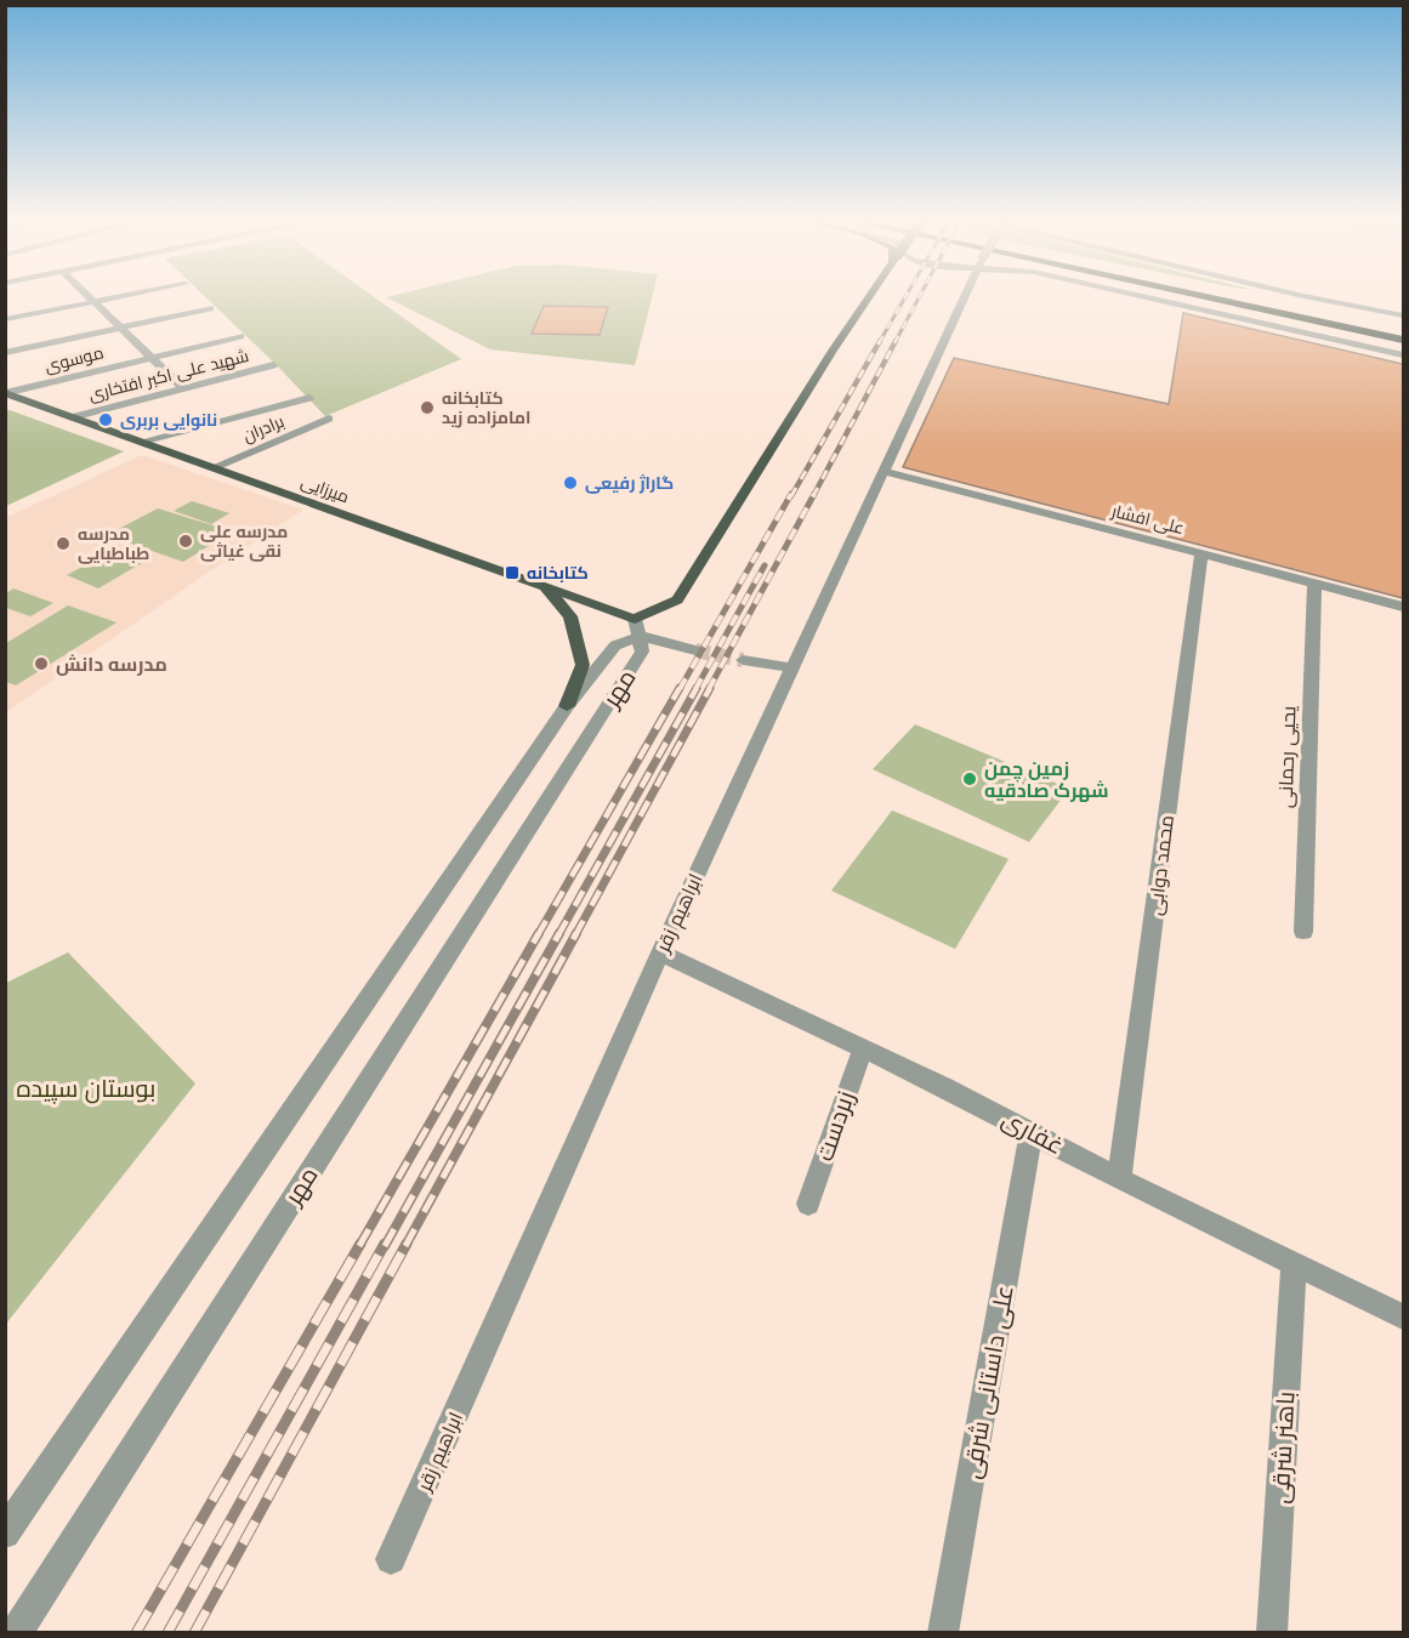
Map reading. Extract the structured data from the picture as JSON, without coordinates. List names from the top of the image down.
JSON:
{
  "streets": {
    "main road": ["میرزایی", "مهر"],
    "street": [
      "موسوی",
      "شهید علی اکبر افتخاری",
      "برادران",
      "علی افشار",
      "یحیی رحمانی",
      "محمد دوابی",
      "ابراهیم زقر",
      "زبردست",
      "غفاری",
      "علی داستانی شرقی",
      "باهنر شرقی"
    ]
  },
  "crossings": [
    ["موسوی", "میرزایی"],
    ["شهید علی اکبر افتخاری", "میرزایی"],
    ["برادران", "میرزایی"],
    ["میرزایی", "مهر"],
    ["علی افشار", "یحیی رحمانی"],
    ["علی افشار", "محمد دوابی"],
    ["علی افشار", "ابراهیم زقر"],
    ["محمد دوابی", "غفاری"],
    ["ابراهیم زقر", "غفاری"],
    ["زبردست", "غفاری"],
    ["غفاری", "علی داستانی شرقی"],
    ["غفاری", "باهنر شرقی"]
  ],
  "parks": ["بوستان سپیده"],
  "places": {
    "other": [
      "کتابخانه امامزاده زید",
      "نانوایی بربری",
      "گاراژ رفیعی",
      "مدرسه علی نقی غیاثی",
      "مدرسه طباطبایی",
      "مدرسه دانش",
      "زمین چمن شهرک صادقیه"
    ],
    "transit": ["کتابخانه"]
  }
}
